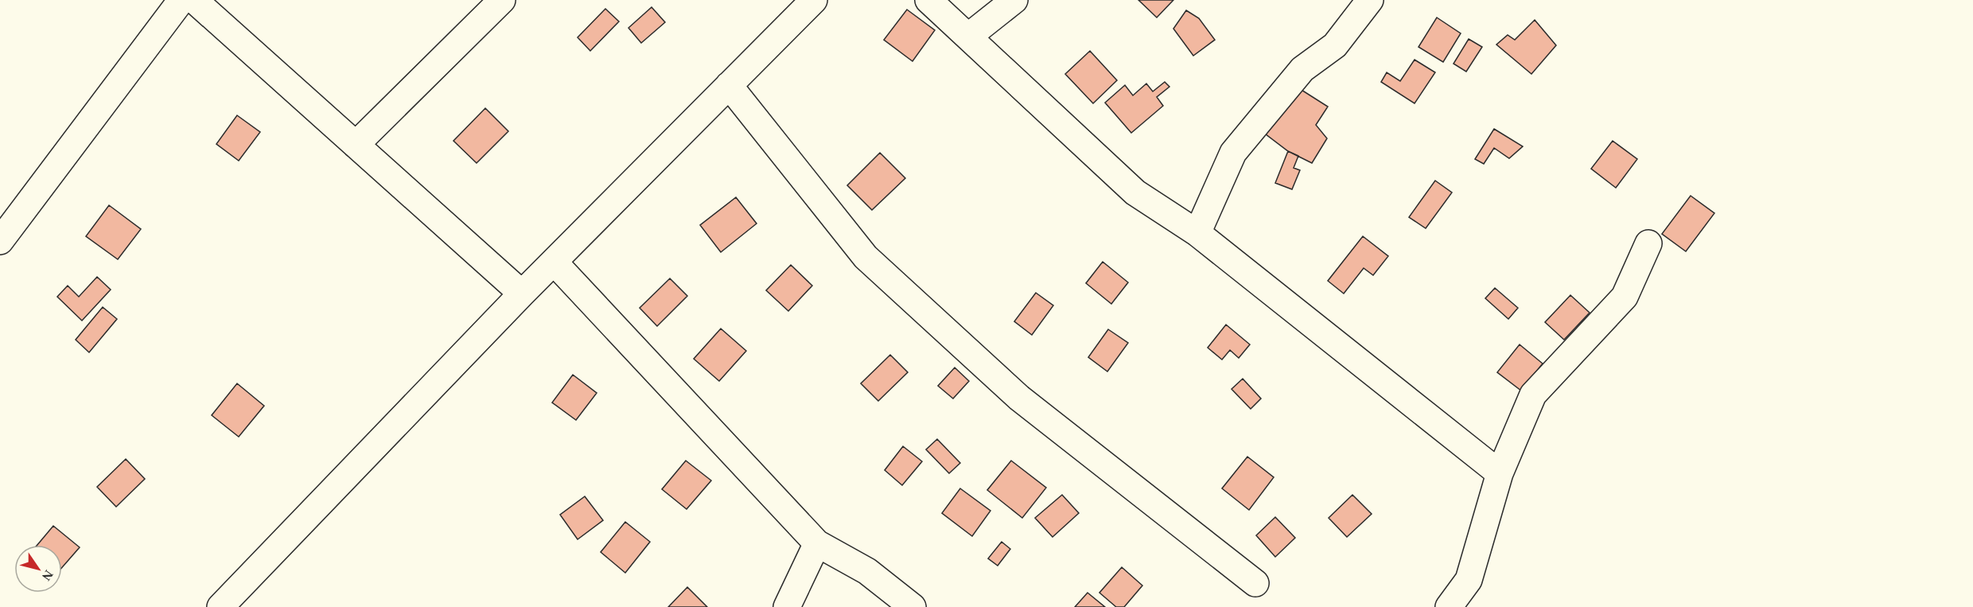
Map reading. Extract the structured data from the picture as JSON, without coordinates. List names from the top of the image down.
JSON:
{
  "north": "bottom right"
}
